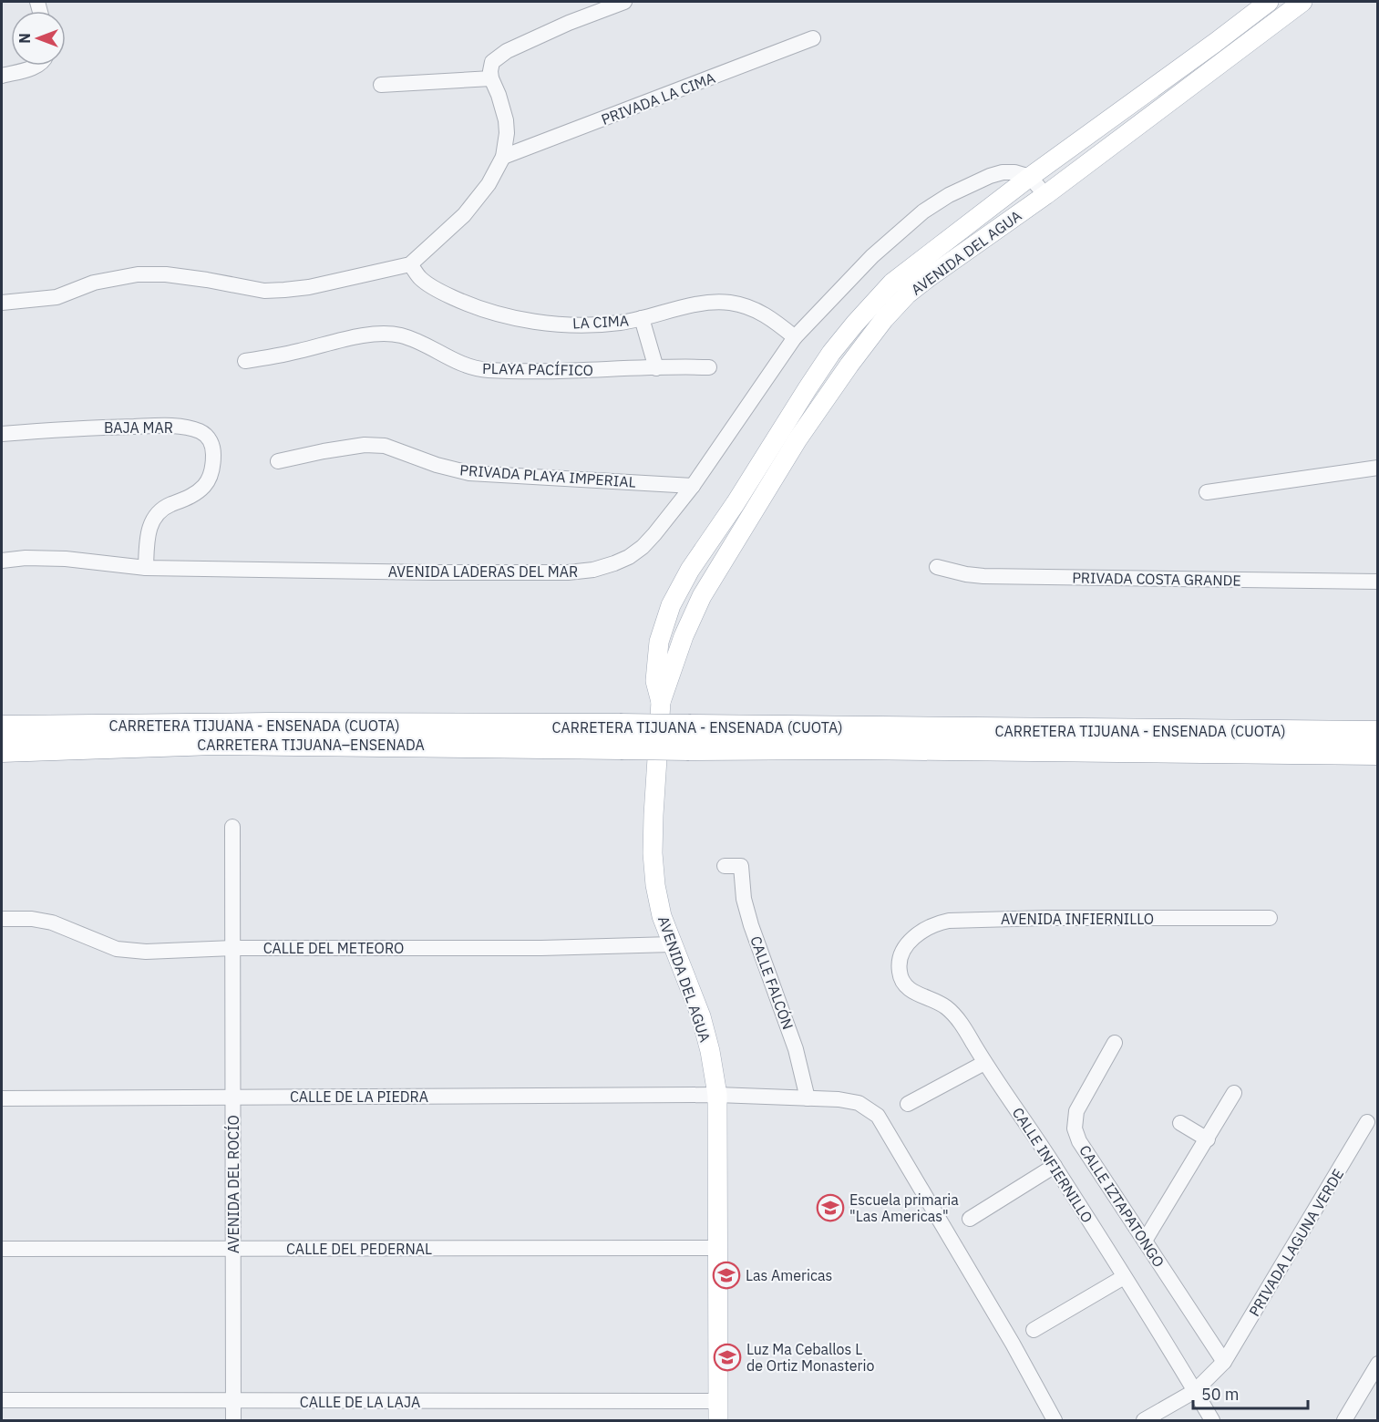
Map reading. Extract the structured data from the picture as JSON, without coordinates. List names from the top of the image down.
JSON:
{
  "streets": {
    "highway": ["CARRETERA TIJUANA - ENSENADA (CUOTA)", "CARRETERA TIJUANA–ENSENADA"],
    "main road": ["AVENIDA DEL AGUA"],
    "street": [
      "PRIVADA LA CIMA",
      "LA CIMA",
      "PLAYA PACÍFICO",
      "BAJA MAR",
      "PRIVADA PLAYA IMPERIAL",
      "AVENIDA LADERAS DEL MAR",
      "PRIVADA COSTA GRANDE",
      "AVENIDA INFIERNILLO",
      "CALLE DEL METEORO",
      "CALLE FALCÓN",
      "CALLE DE LA PIEDRA",
      "CALLE INFIERNILLO",
      "AVENIDA DEL ROCÍO",
      "CALLE IZTAPATONGO",
      "PRIVADA LAGUNA VERDE",
      "CALLE DEL PEDERNAL",
      "CALLE DE LA LAJA"
    ]
  },
  "crossings": [
    ["AVENIDA DEL AGUA", "AVENIDA LADERAS DEL MAR"],
    ["AVENIDA DEL AGUA", "CALLE DEL METEORO"],
    ["AVENIDA DEL AGUA", "CALLE DE LA PIEDRA"],
    ["AVENIDA DEL AGUA", "CALLE DEL PEDERNAL"],
    ["AVENIDA DEL AGUA", "CALLE DE LA LAJA"],
    ["LA CIMA", "AVENIDA LADERAS DEL MAR"],
    ["BAJA MAR", "AVENIDA LADERAS DEL MAR"],
    ["PRIVADA PLAYA IMPERIAL", "AVENIDA LADERAS DEL MAR"],
    ["CARRETERA TIJUANA - ENSENADA (CUOTA)", "CARRETERA TIJUANA–ENSENADA"],
    ["AVENIDA INFIERNILLO", "CALLE INFIERNILLO"],
    ["CALLE DEL METEORO", "AVENIDA DEL ROCÍO"],
    ["CALLE FALCÓN", "CALLE DE LA PIEDRA"],
    ["CALLE DE LA PIEDRA", "AVENIDA DEL ROCÍO"],
    ["CALLE INFIERNILLO", "PRIVADA LAGUNA VERDE"],
    ["AVENIDA DEL ROCÍO", "CALLE DEL PEDERNAL"],
    ["AVENIDA DEL ROCÍO", "CALLE DE LA LAJA"],
    ["CALLE IZTAPATONGO", "PRIVADA LAGUNA VERDE"]
  ],
  "places": {
    "school or university": ["Escuela primaria \"Las Americas\"", "Las Americas", "Luz Ma Ceballos L de Ortiz Monasterio"]
  },
  "scale_bar": "50 m",
  "north": "left"
}
